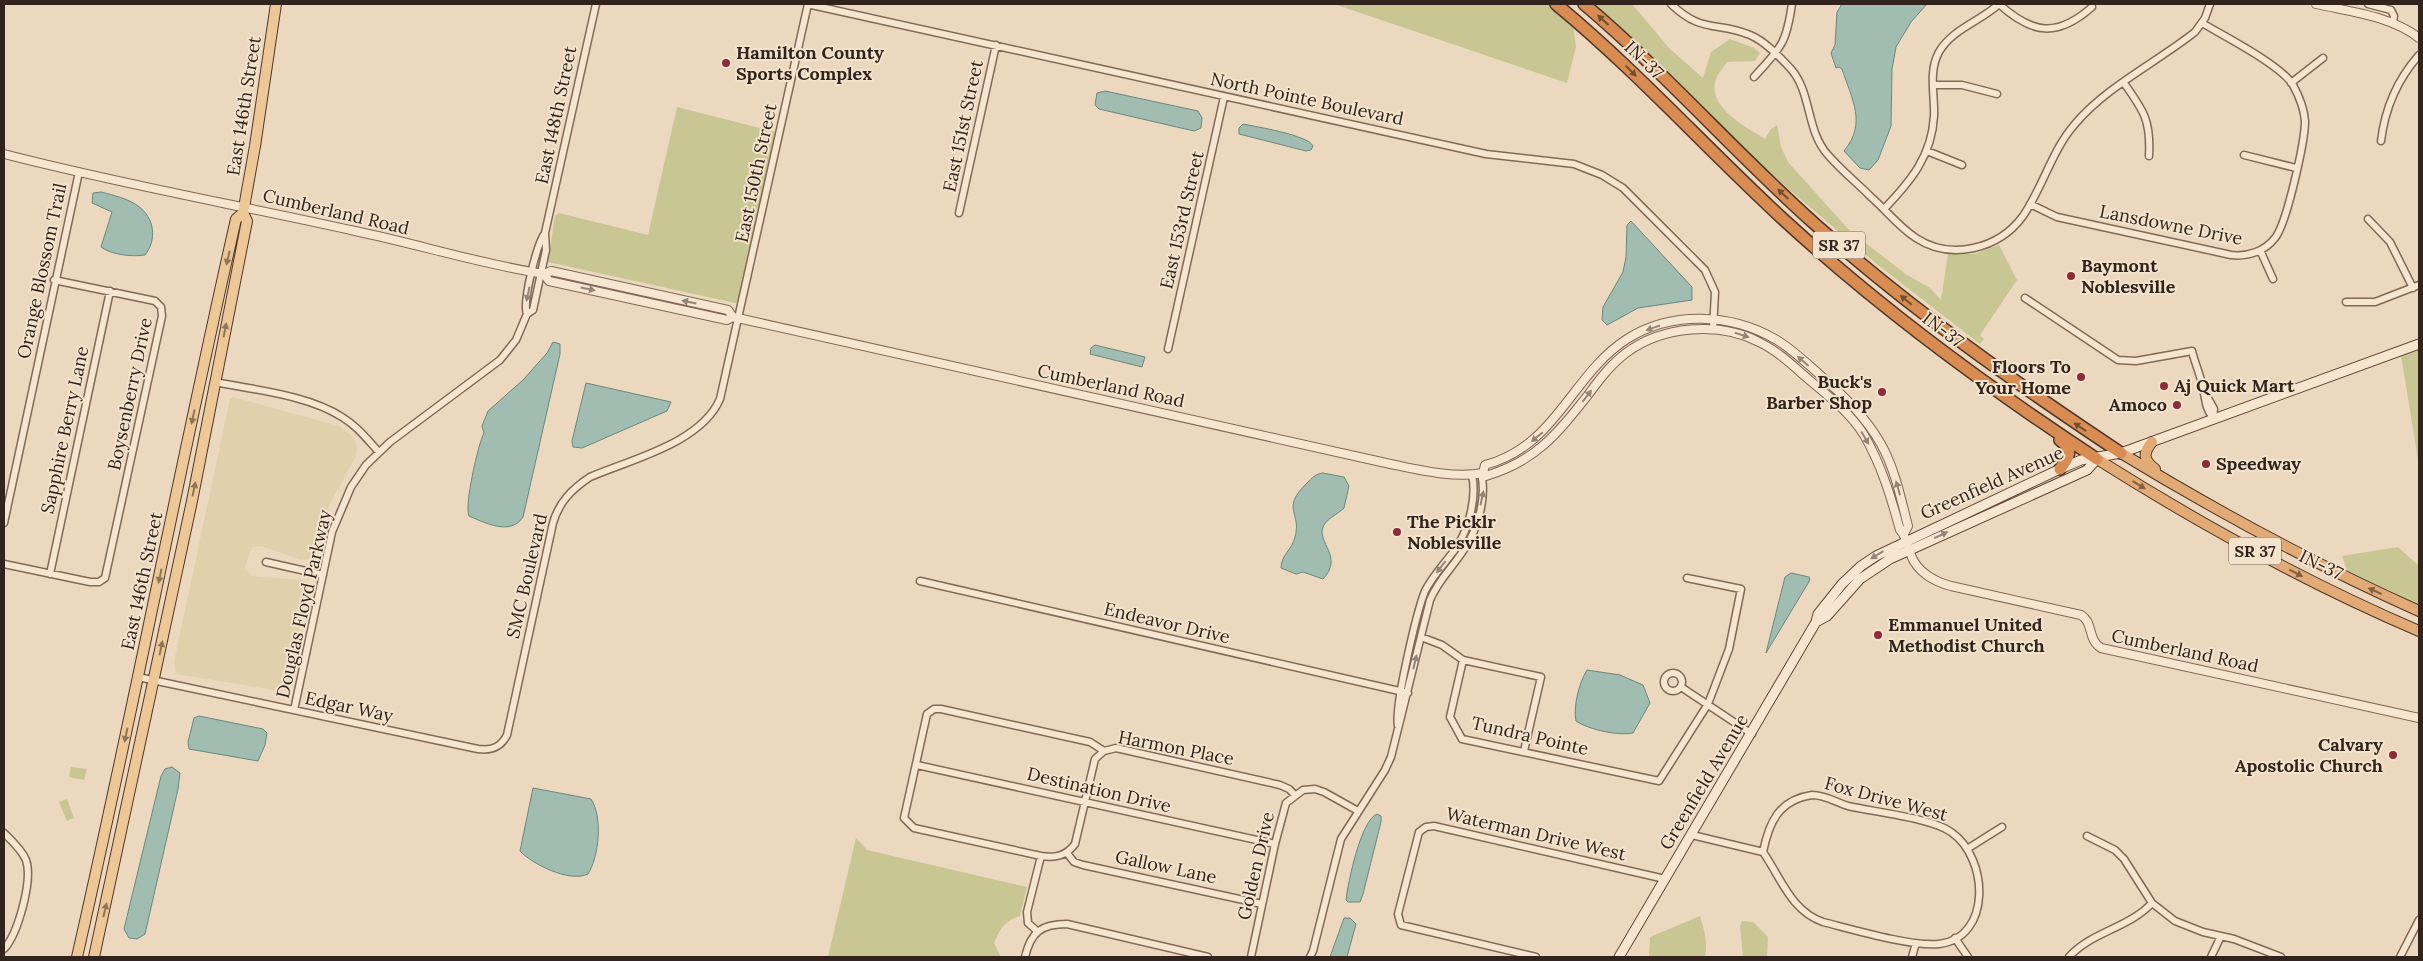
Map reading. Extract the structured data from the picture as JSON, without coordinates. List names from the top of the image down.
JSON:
{
  "streets": {
    "highway": ["IN-37", "SR 37"],
    "main road": ["East 146th Street", "Greenfield Avenue"],
    "street": [
      "North Pointe Boulevard",
      "East 148th Street",
      "East 151st Street",
      "East 150th Street",
      "Cumberland Road",
      "East 153rd Street",
      "Lansdowne Drive",
      "Orange Blossom Trail",
      "Boysenberry Drive",
      "Sapphire Berry Lane",
      "SMC Boulevard",
      "Douglas Floyd Parkway",
      "Endeavor Drive",
      "Edgar Way",
      "Tundra Pointe",
      "Harmon Place",
      "Destination Drive",
      "Fox Drive West",
      "Waterman Drive West",
      "Golden Drive",
      "Gallow Lane"
    ]
  },
  "crossings": [
    ["IN-37", "Greenfield Avenue"],
    ["North Pointe Boulevard", "East 151st Street"],
    ["North Pointe Boulevard", "East 150th Street"],
    ["North Pointe Boulevard", "Cumberland Road"],
    ["North Pointe Boulevard", "East 153rd Street"],
    ["East 146th Street", "Cumberland Road"],
    ["East 146th Street", "Edgar Way"],
    ["East 148th Street", "Cumberland Road"],
    ["East 148th Street", "Douglas Floyd Parkway"],
    ["East 150th Street", "Cumberland Road"],
    ["East 150th Street", "SMC Boulevard"],
    ["Cumberland Road", "Orange Blossom Trail"],
    ["Cumberland Road", "Greenfield Avenue"],
    ["Cumberland Road", "SMC Boulevard"],
    ["Cumberland Road", "Douglas Floyd Parkway"],
    ["Orange Blossom Trail", "Boysenberry Drive"],
    ["Boysenberry Drive", "Sapphire Berry Lane"],
    ["Greenfield Avenue", "Waterman Drive West"],
    ["SMC Boulevard", "Edgar Way"],
    ["Douglas Floyd Parkway", "Edgar Way"],
    ["Harmon Place", "Destination Drive"],
    ["Harmon Place", "Golden Drive"],
    ["Destination Drive", "Golden Drive"],
    ["Golden Drive", "Gallow Lane"]
  ],
  "places": [
    "Hamilton County Sports Complex",
    "Baymont Noblesville",
    "Floors To Your Home",
    "Aj Quick Mart",
    "Buck's Barber Shop",
    "Amoco",
    "Speedway",
    "The Picklr Noblesville",
    "Emmanuel United Methodist Church",
    "Calvary Apostolic Church"
  ]
}
